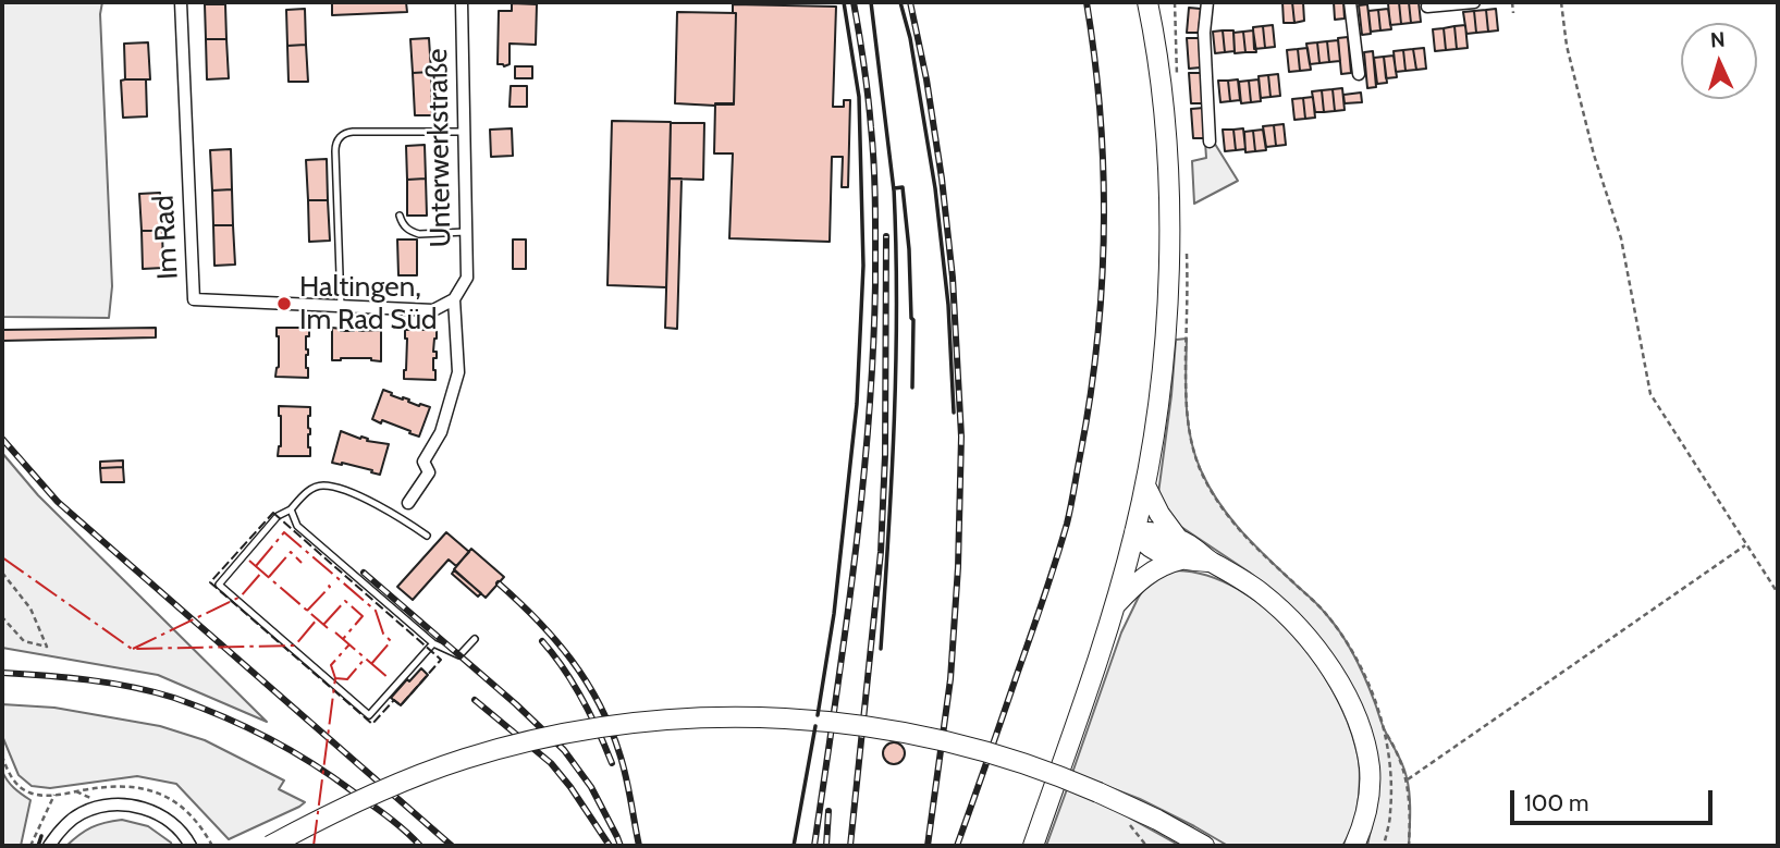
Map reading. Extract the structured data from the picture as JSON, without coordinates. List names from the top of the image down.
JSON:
{
  "streets": {
    "street": ["Unterwerkstraße", "Im Rad"]
  },
  "crossings": [
    ["Unterwerkstraße", "Im Rad"]
  ],
  "places": ["Haltingen, Im Rad Süd"],
  "scale_bar": "100 m",
  "north": "top"
}
